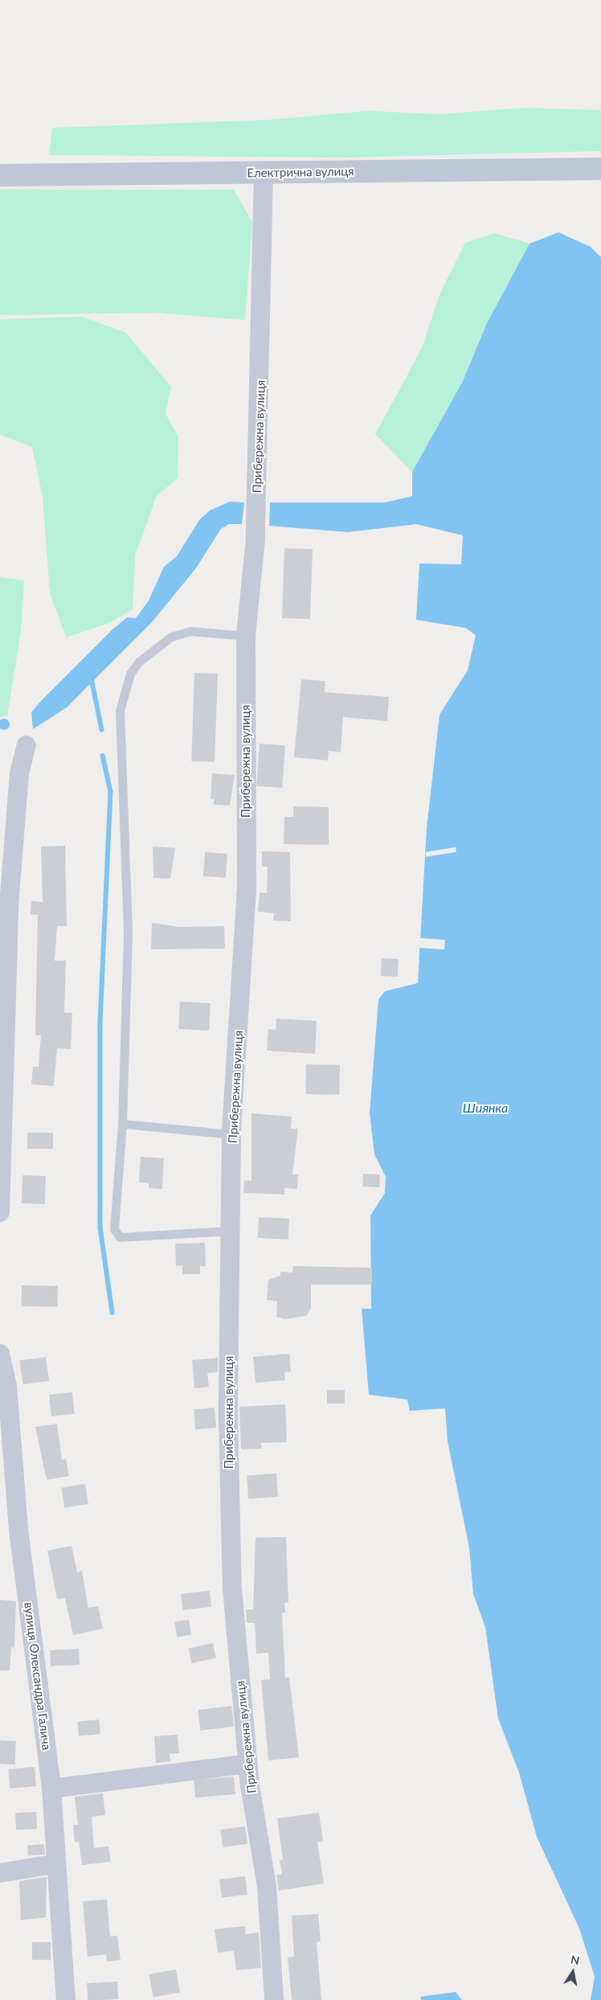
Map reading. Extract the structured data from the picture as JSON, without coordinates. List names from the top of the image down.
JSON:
{
  "streets": {
    "street": ["Електрична вулиця", "Прибережна вулиця", "вулиця Олександра Галича"]
  },
  "crossings": [
    ["Електрична вулиця", "Прибережна вулиця"]
  ],
  "water": ["Шиянка"],
  "north": "top"
}
